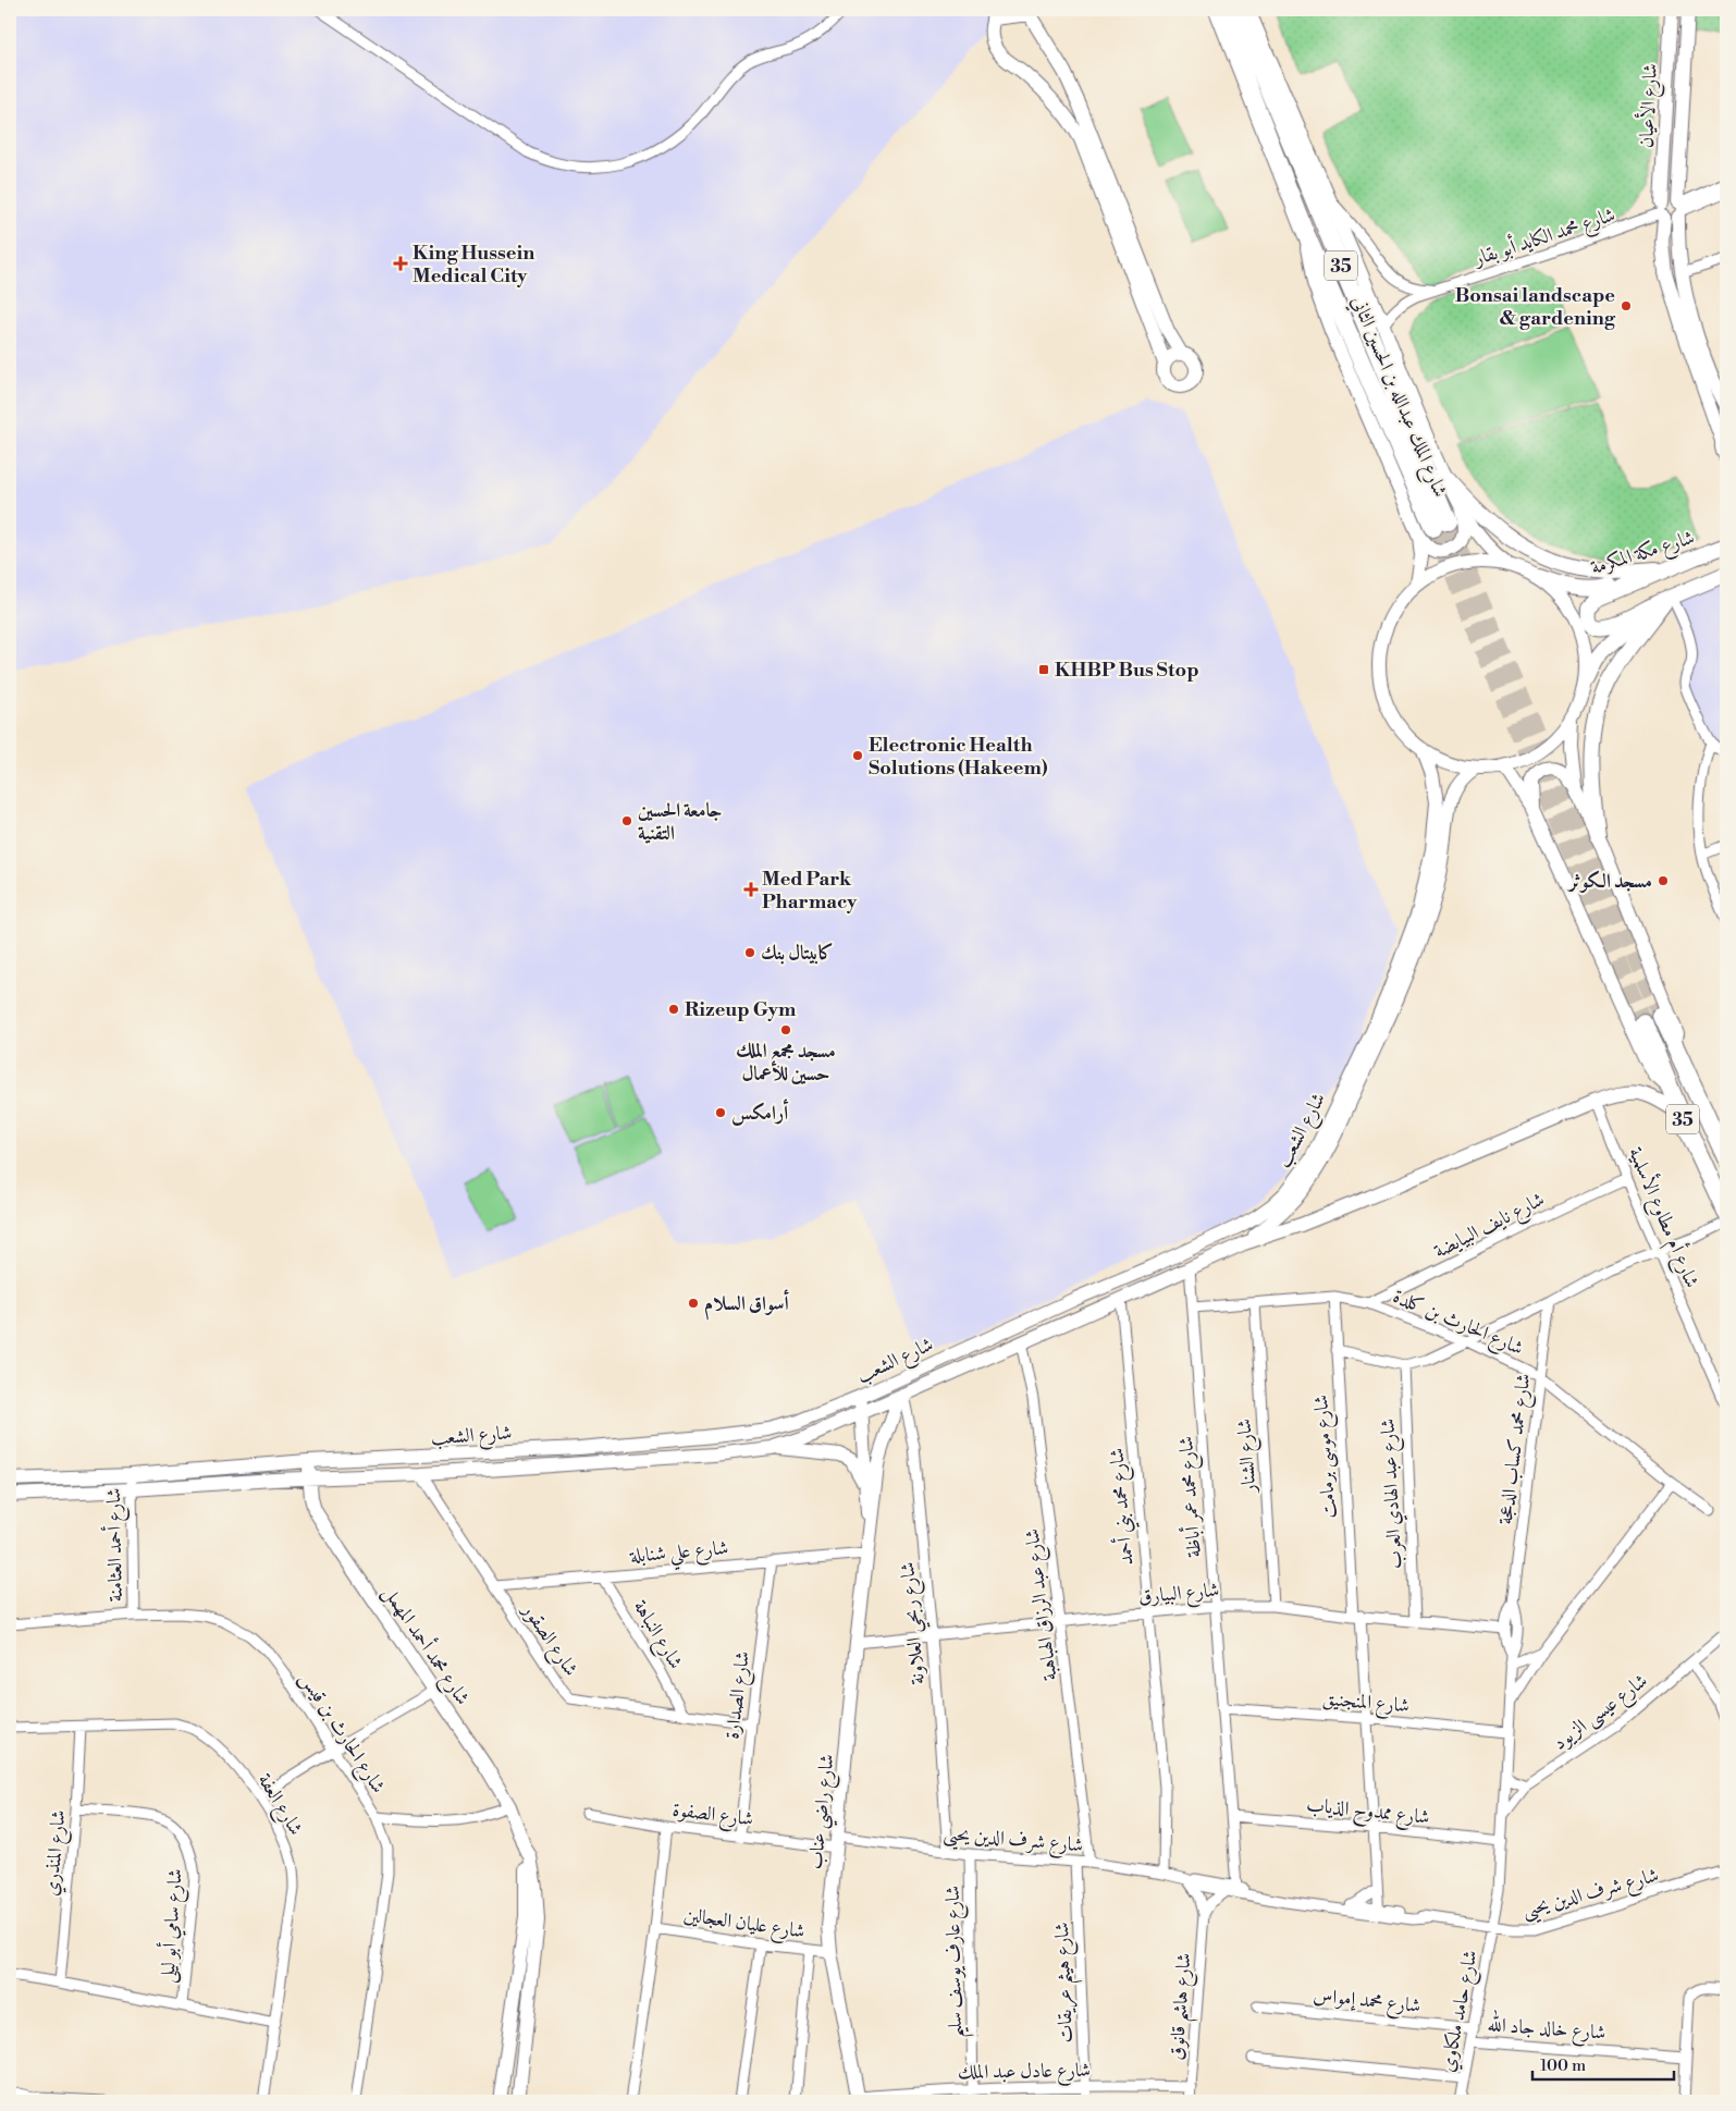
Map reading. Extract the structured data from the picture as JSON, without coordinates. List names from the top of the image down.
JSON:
{
  "streets": {
    "highway": ["35", "شارع الملك عبدالله بن الحسين الثاني"],
    "main road": ["شارع مكة المكرمة"],
    "street": [
      "شارع الأعيان",
      "شارع محمد الكايد أبو بقار",
      "شارع الشعب",
      "شارع أم مطاوع الأسلمية",
      "شارع نايف البيايضة",
      "شارع الحارث بن كلدة",
      "شارع محمد كساب الدعجة",
      "شارع الشنار",
      "شارع موسى برمامت",
      "شارع عبد الهادي العرب",
      "شارع محمد عمر أباظة",
      "شارع محمد بني أحمد",
      "شارع أحمد العثامنة",
      "شارع علي شنابلة",
      "شارع البيارق",
      "شارع عبد الرزاق الهباهبة",
      "شارع ربحي العلاونة",
      "شارع النباهة",
      "شارع الصقور",
      "شارع محمد أحمد المهمل",
      "شارع الصدارة",
      "شارع المنجنيق",
      "شارع عيسى الزيود",
      "شارع الحارث بن قيس",
      "شارع العفة",
      "شارع ممدوح الذياب",
      "شارع راضي عناب",
      "شارع الصفوة",
      "شارع شرف الدين يحيى",
      "شارع المنذري",
      "شارع عليان العجالين",
      "شارع سامي أبو ليلى",
      "شارع عارف يوسف سليم",
      "شارع هيثم عريقات",
      "شارع محمد إمواس",
      "شارع هاشم قانوق",
      "شارع حامد ملكاوي",
      "شارع خالد جاد الله",
      "شارع عادل عبد الملك"
    ]
  },
  "crossings": [
    ["شارع الأعيان", "شارع محمد الكايد أبو بقار"],
    ["35", "شارع الشعب"],
    ["شارع الشعب", "شارع أم مطاوع الأسلمية"],
    ["شارع الشعب", "شارع محمد عمر أباظة"],
    ["شارع الشعب", "شارع محمد بني أحمد"],
    ["شارع الشعب", "شارع أحمد العثامنة"],
    ["شارع الشعب", "شارع عبد الرزاق الهباهبة"],
    ["شارع الشعب", "شارع ربحي العلاونة"],
    ["شارع الشعب", "شارع الصقور"],
    ["شارع الشعب", "شارع محمد أحمد المهمل"],
    ["شارع الشعب", "شارع راضي عناب"],
    ["شارع أم مطاوع الأسلمية", "شارع نايف البيايضة"],
    ["شارع نايف البيايضة", "شارع الحارث بن كلدة"],
    ["شارع الحارث بن كلدة", "شارع محمد كساب الدعجة"],
    ["شارع الحارث بن كلدة", "شارع الشنار"],
    ["شارع الحارث بن كلدة", "شارع موسى برمامت"],
    ["شارع الحارث بن كلدة", "شارع محمد عمر أباظة"],
    ["شارع محمد كساب الدعجة", "شارع البيارق"],
    ["شارع محمد كساب الدعجة", "شارع المنجنيق"],
    ["شارع محمد كساب الدعجة", "شارع عيسى الزيود"],
    ["شارع محمد كساب الدعجة", "شارع ممدوح الذياب"],
    ["شارع محمد كساب الدعجة", "شارع شرف الدين يحيى"],
    ["شارع محمد كساب الدعجة", "شارع حامد ملكاوي"],
    ["شارع الشنار", "شارع البيارق"],
    ["شارع موسى برمامت", "شارع البيارق"],
    ["شارع موسى برمامت", "شارع المنجنيق"],
    ["شارع موسى برمامت", "شارع ممدوح الذياب"],
    ["شارع موسى برمامت", "شارع شرف الدين يحيى"],
    ["شارع عبد الهادي العرب", "شارع البيارق"],
    ["شارع محمد عمر أباظة", "شارع البيارق"],
    ["شارع محمد عمر أباظة", "شارع المنجنيق"],
    ["شارع محمد عمر أباظة", "شارع ممدوح الذياب"],
    ["شارع محمد عمر أباظة", "شارع شرف الدين يحيى"],
    ["شارع محمد بني أحمد", "شارع البيارق"],
    ["شارع محمد بني أحمد", "شارع شرف الدين يحيى"],
    ["شارع أحمد العثامنة", "شارع الحارث بن قيس"],
    ["شارع علي شنابلة", "شارع النباهة"],
    ["شارع علي شنابلة", "شارع الصقور"],
    ["شارع علي شنابلة", "شارع الصدارة"],
    ["شارع علي شنابلة", "شارع راضي عناب"],
    ["شارع البيارق", "شارع عبد الرزاق الهباهبة"],
    ["شارع البيارق", "شارع ربحي العلاونة"],
    ["شارع البيارق", "شارع راضي عناب"],
    ["شارع عبد الرزاق الهباهبة", "شارع شرف الدين يحيى"],
    ["شارع ربحي العلاونة", "شارع راضي عناب"],
    ["شارع ربحي العلاونة", "شارع شرف الدين يحيى"],
    ["شارع النباهة", "شارع الصقور"],
    ["شارع الصقور", "شارع الصدارة"],
    ["شارع الصدارة", "شارع الصفوة"],
    ["شارع العفة", "شارع المنذري"],
    ["شارع راضي عناب", "شارع الصفوة"],
    ["شارع راضي عناب", "شارع شرف الدين يحيى"],
    ["شارع راضي عناب", "شارع عليان العجالين"],
    ["شارع راضي عناب", "شارع عادل عبد الملك"],
    ["شارع الصفوة", "شارع شرف الدين يحيى"],
    ["شارع الصفوة", "شارع عليان العجالين"],
    ["شارع شرف الدين يحيى", "شارع عارف يوسف سليم"],
    ["شارع شرف الدين يحيى", "شارع هيثم عريقات"],
    ["شارع شرف الدين يحيى", "شارع هاشم قانوق"],
    ["شارع شرف الدين يحيى", "شارع حامد ملكاوي"],
    ["شارع المنذري", "شارع سامي أبو ليلى"],
    ["شارع عارف يوسف سليم", "شارع عادل عبد الملك"],
    ["شارع هيثم عريقات", "شارع عادل عبد الملك"],
    ["شارع محمد إمواس", "شارع حامد ملكاوي"],
    ["شارع هاشم قانوق", "شارع عادل عبد الملك"],
    ["شارع حامد ملكاوي", "شارع خالد جاد الله"]
  ],
  "places": {
    "health": ["King Hussein Medical City", "Med Park Pharmacy"],
    "other": [
      "Bonsai landscape & gardening",
      "Electronic Health Solutions (Hakeem)",
      "جامعة الحسين التقنية",
      "مسجد الكوثر",
      "كابيتال بنك",
      "Rizeup Gym",
      "مسجد مجمع الملك حسين للأعمال",
      "أرامكس",
      "أسواق السلام"
    ],
    "transit": ["KHBP Bus Stop"]
  },
  "scale_bar": "100 m"
}
